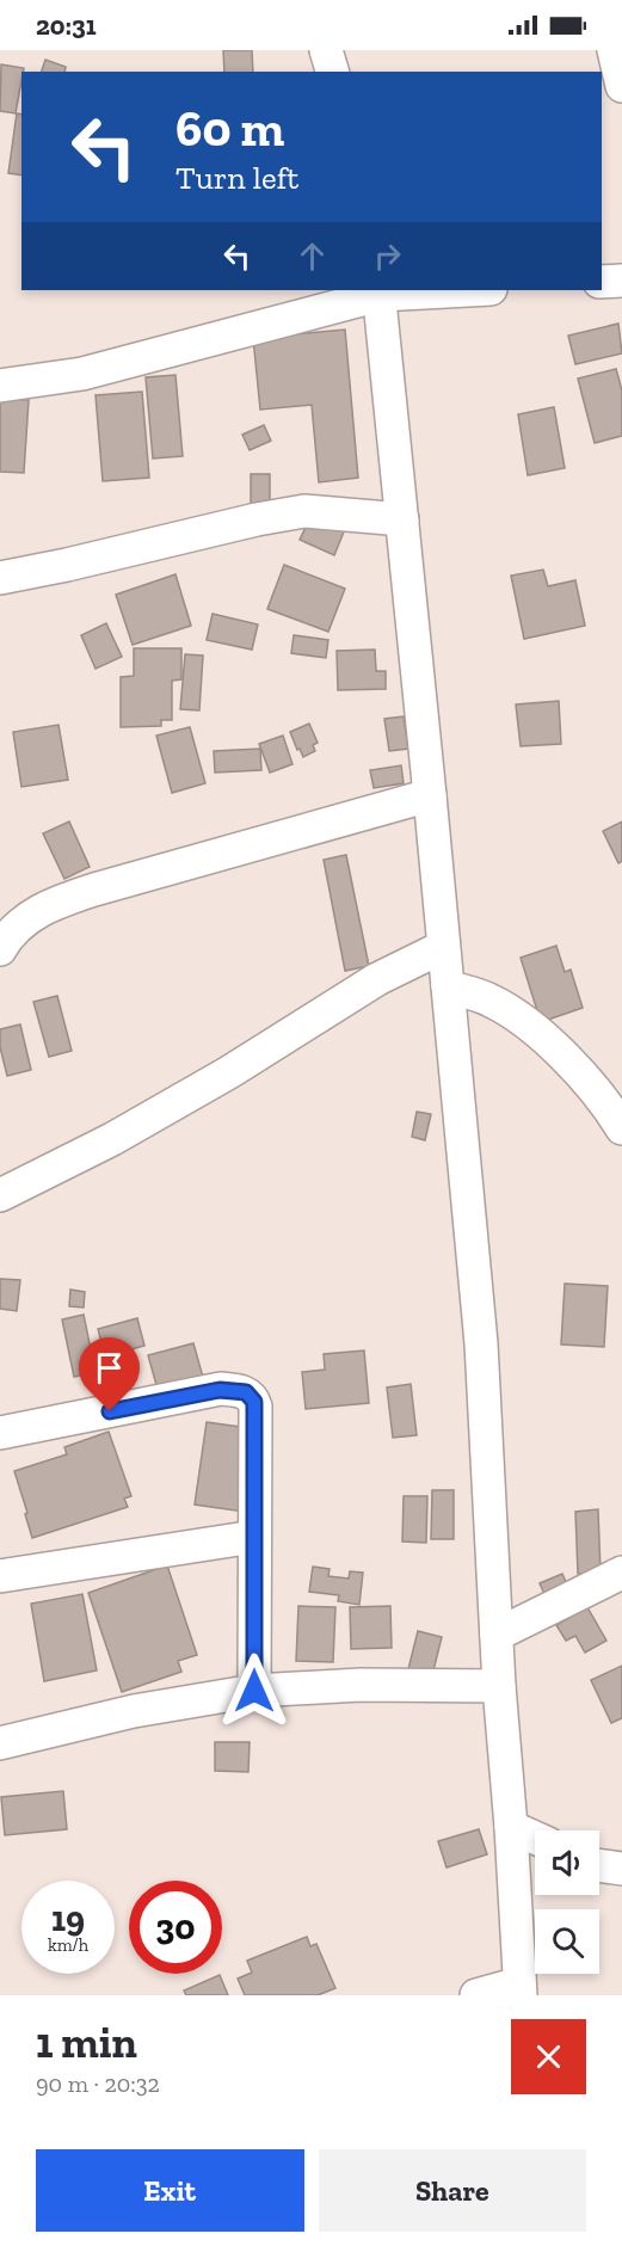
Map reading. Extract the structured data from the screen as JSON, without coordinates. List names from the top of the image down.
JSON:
{
  "page": {
    "status": "20:31",
    "turn": ["60 m", "Turn left"],
    "speed": "19 km/h",
    "limit": "30",
    "heading": ["1 min", "90 m · 20:32"],
    "buttons": ["Exit", "Share"]
  }
}
